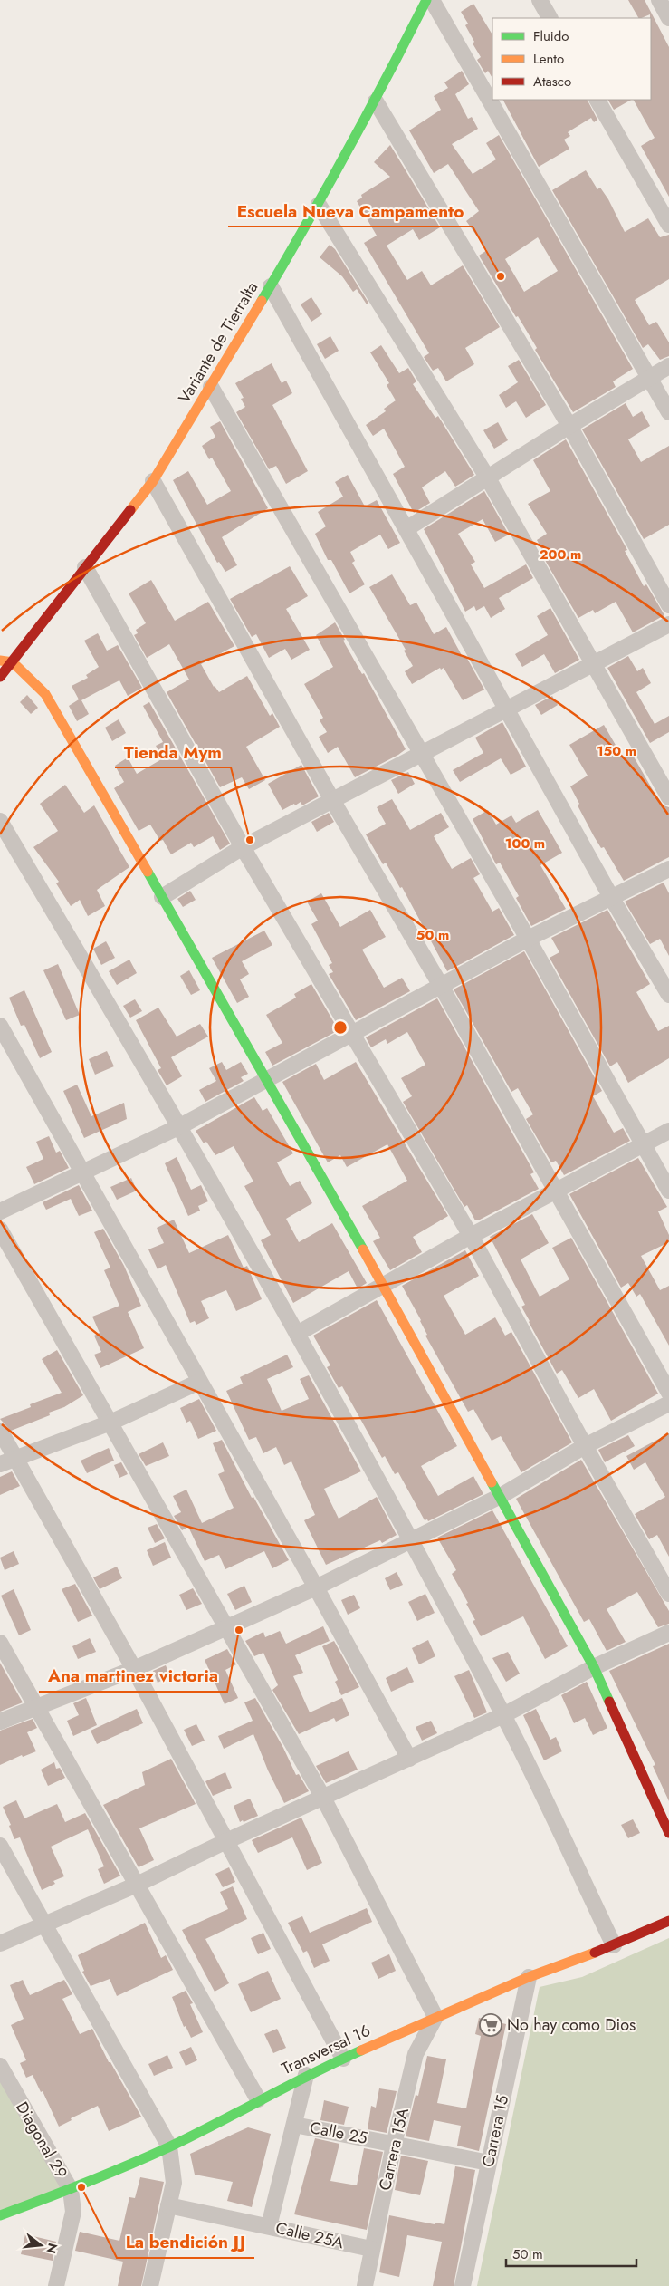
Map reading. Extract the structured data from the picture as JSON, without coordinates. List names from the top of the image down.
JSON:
{
  "streets": {
    "main road": ["Variante de Tierralta", "Transversal 16"],
    "street": [
      "Carrera 15",
      "Calle 25",
      "Diagonal 29",
      "Carrera 15A",
      "Calle 25A"
    ]
  },
  "crossings": [
    ["Transversal 16", "Carrera 15"],
    ["Transversal 16", "Diagonal 29"],
    ["Transversal 16", "Carrera 15A"],
    ["Carrera 15", "Calle 25"],
    ["Calle 25", "Carrera 15A"],
    ["Carrera 15A", "Calle 25A"]
  ],
  "places": {
    "other": [
      "Escuela Nueva Campamento",
      "Tienda Mym",
      "Ana martinez victoria",
      "La bendición JJ"
    ],
    "supermarket": ["No hay como Dios"]
  },
  "legend": ["Fluido", "Lento", "Atasco"],
  "scale_bar": "50 m",
  "north": "right",
  "rings": [
    "200 m",
    "150 m",
    "100 m",
    "50 m"
  ]
}
